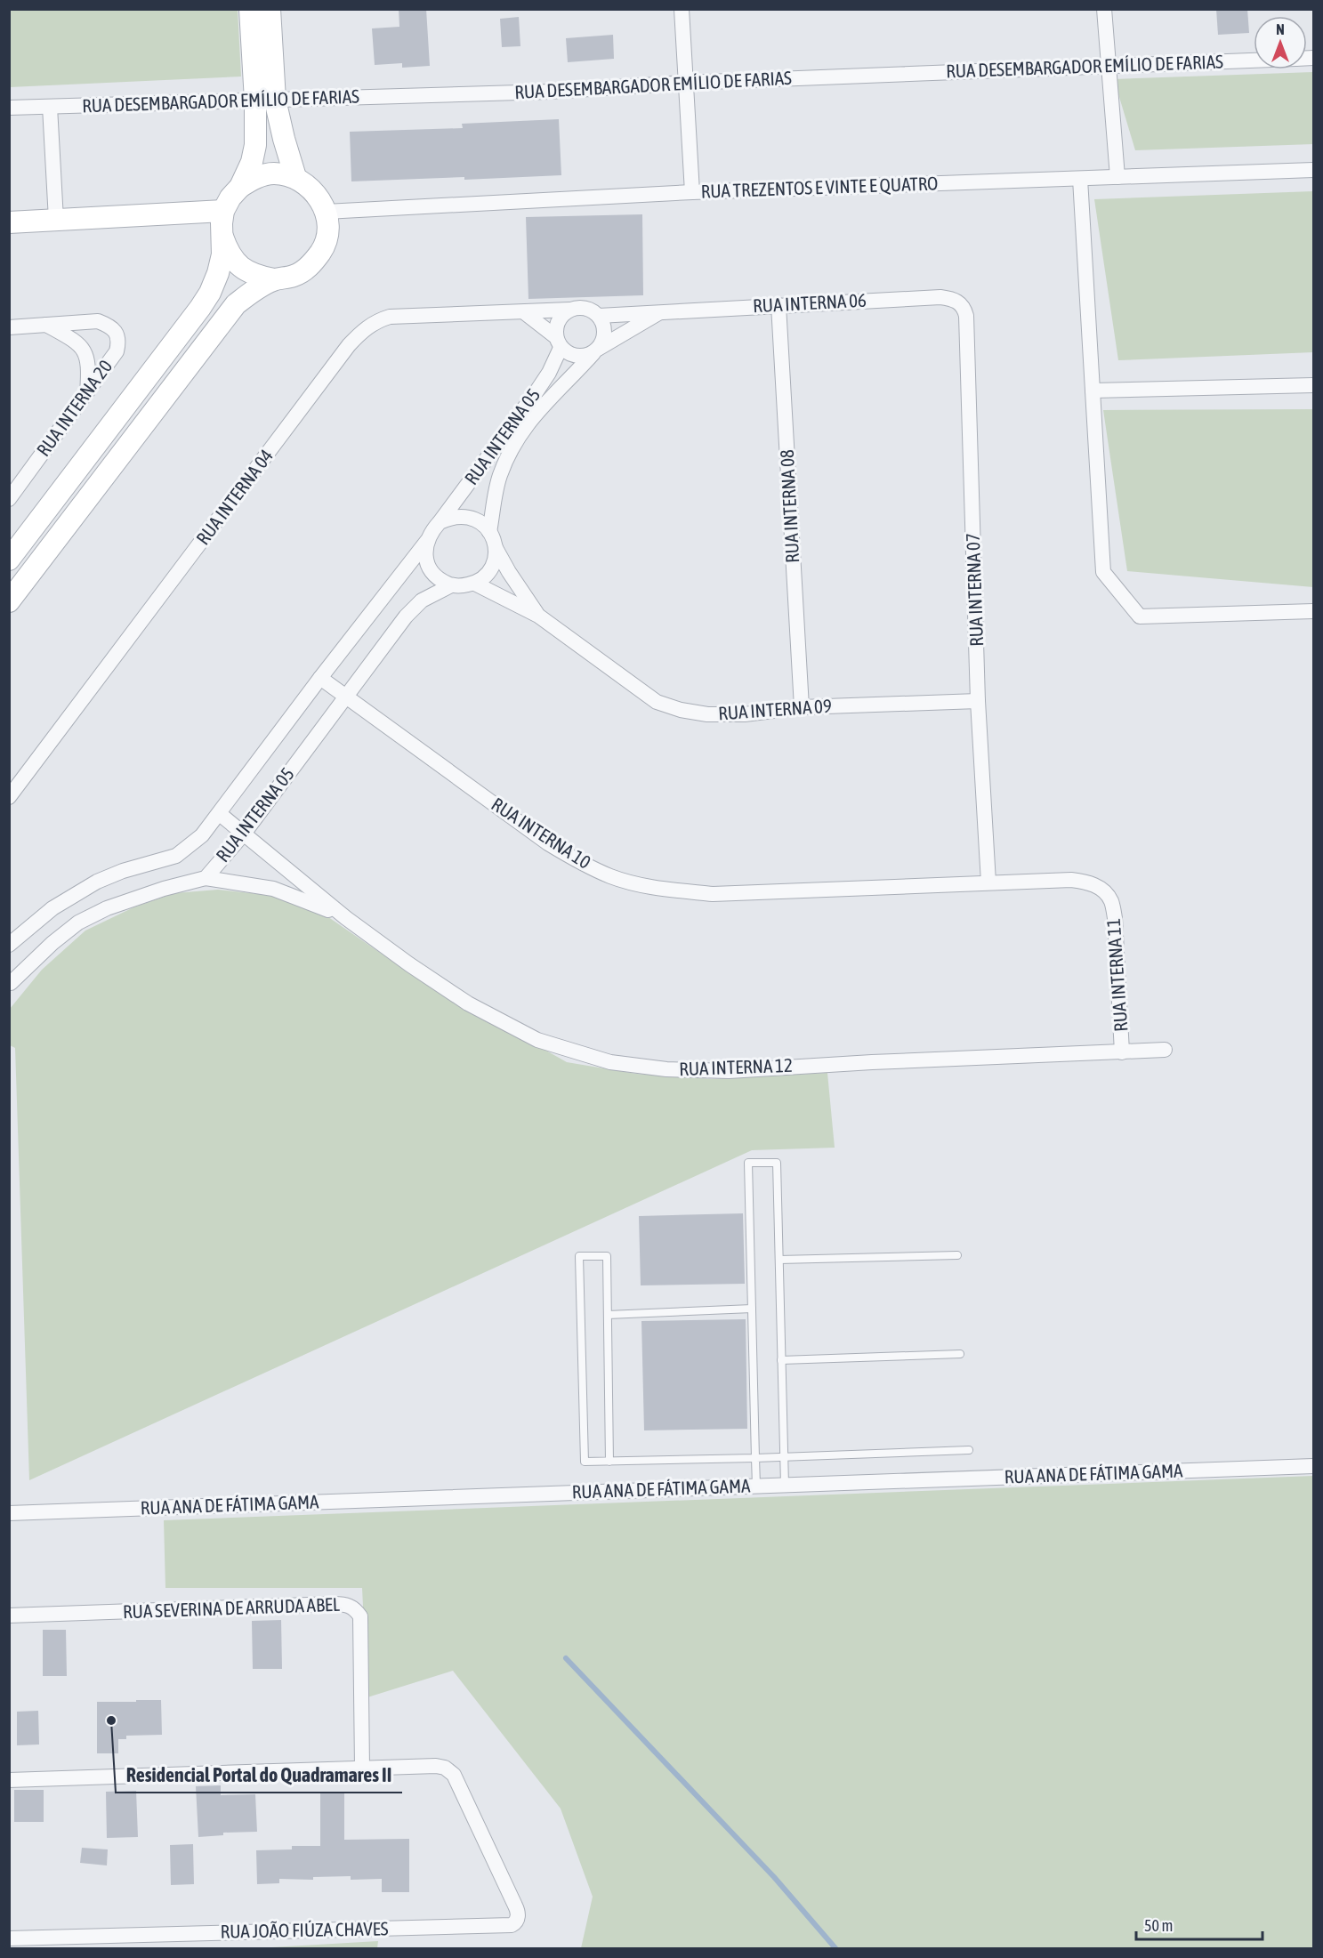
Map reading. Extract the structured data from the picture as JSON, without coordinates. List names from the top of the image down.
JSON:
{
  "streets": {
    "street": [
      "RUA DESEMBARGADOR EMÍLIO DE FARIAS",
      "RUA TREZENTOS E VINTE E QUATRO",
      "RUA INTERNA 06",
      "RUA INTERNA 20",
      "RUA INTERNA 05",
      "RUA INTERNA 04",
      "RUA INTERNA 08",
      "RUA INTERNA 07",
      "RUA INTERNA 09",
      "RUA INTERNA 10",
      "RUA INTERNA 11",
      "RUA INTERNA 12",
      "RUA ANA DE FÁTIMA GAMA",
      "RUA SEVERINA DE ARRUDA ABEL",
      "RUA JOÃO FIÚZA CHAVES"
    ]
  },
  "crossings": [
    ["RUA INTERNA 06", "RUA INTERNA 05"],
    ["RUA INTERNA 06", "RUA INTERNA 04"],
    ["RUA INTERNA 06", "RUA INTERNA 08"],
    ["RUA INTERNA 06", "RUA INTERNA 07"],
    ["RUA INTERNA 05", "RUA INTERNA 04"],
    ["RUA INTERNA 05", "RUA INTERNA 09"],
    ["RUA INTERNA 05", "RUA INTERNA 10"],
    ["RUA INTERNA 05", "RUA INTERNA 12"],
    ["RUA INTERNA 08", "RUA INTERNA 09"],
    ["RUA INTERNA 07", "RUA INTERNA 09"],
    ["RUA INTERNA 07", "RUA INTERNA 10"],
    ["RUA INTERNA 07", "RUA INTERNA 11"],
    ["RUA INTERNA 10", "RUA INTERNA 11"],
    ["RUA INTERNA 11", "RUA INTERNA 12"],
    ["RUA SEVERINA DE ARRUDA ABEL", "RUA JOÃO FIÚZA CHAVES"]
  ],
  "places": ["Residencial Portal do Quadramares II"],
  "scale_bar": "50 m",
  "north": "top"
}
